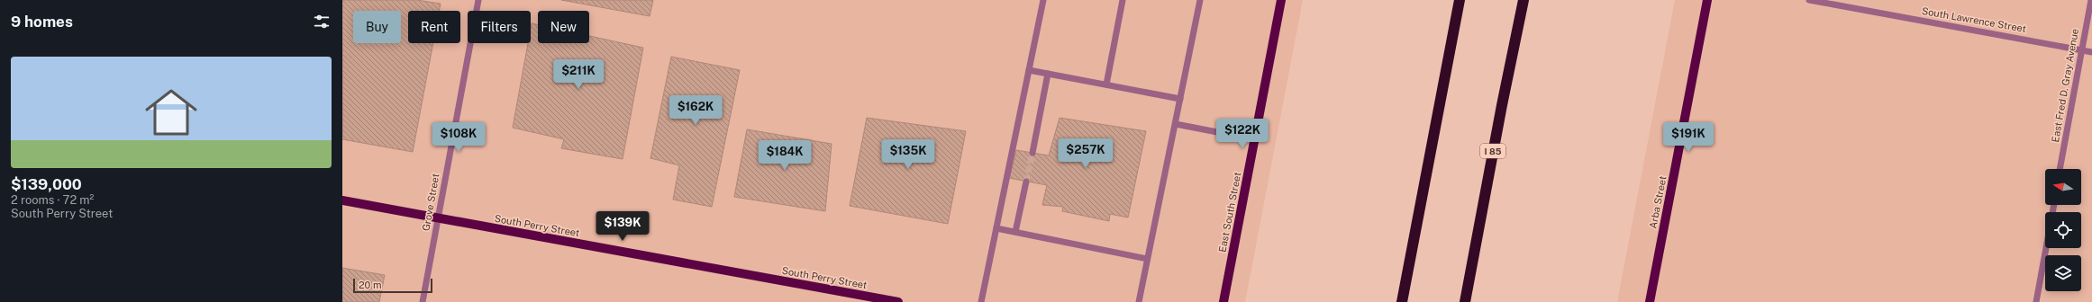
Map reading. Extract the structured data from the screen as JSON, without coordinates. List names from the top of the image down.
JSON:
{
  "streets": {
    "highway": ["I 85"],
    "main road": ["Arba Street", "East South Street", "South Perry Street"],
    "street": ["South Lawrence Street", "East Fred D. Gray Avenue", "Grove Street"]
  },
  "crossings": [
    ["South Lawrence Street", "East Fred D. Gray Avenue"],
    ["Grove Street", "South Perry Street"]
  ],
  "scale_bar": "20 m",
  "north": "left",
  "page": {
    "heading": "9 homes",
    "chip": [
      "Buy",
      "Rent",
      "Filters",
      "New"
    ],
    "list": [
      {
        "name": "$139,000",
        "note": "2 rooms · 72 m² · South Perry Street"
      }
    ],
    "price": [
      "$211K",
      "$162K",
      "$122K",
      "$108K",
      "$191K",
      "$257K",
      "$135K",
      "$184K",
      "$139K"
    ],
    "scale": "20 m"
  }
}
